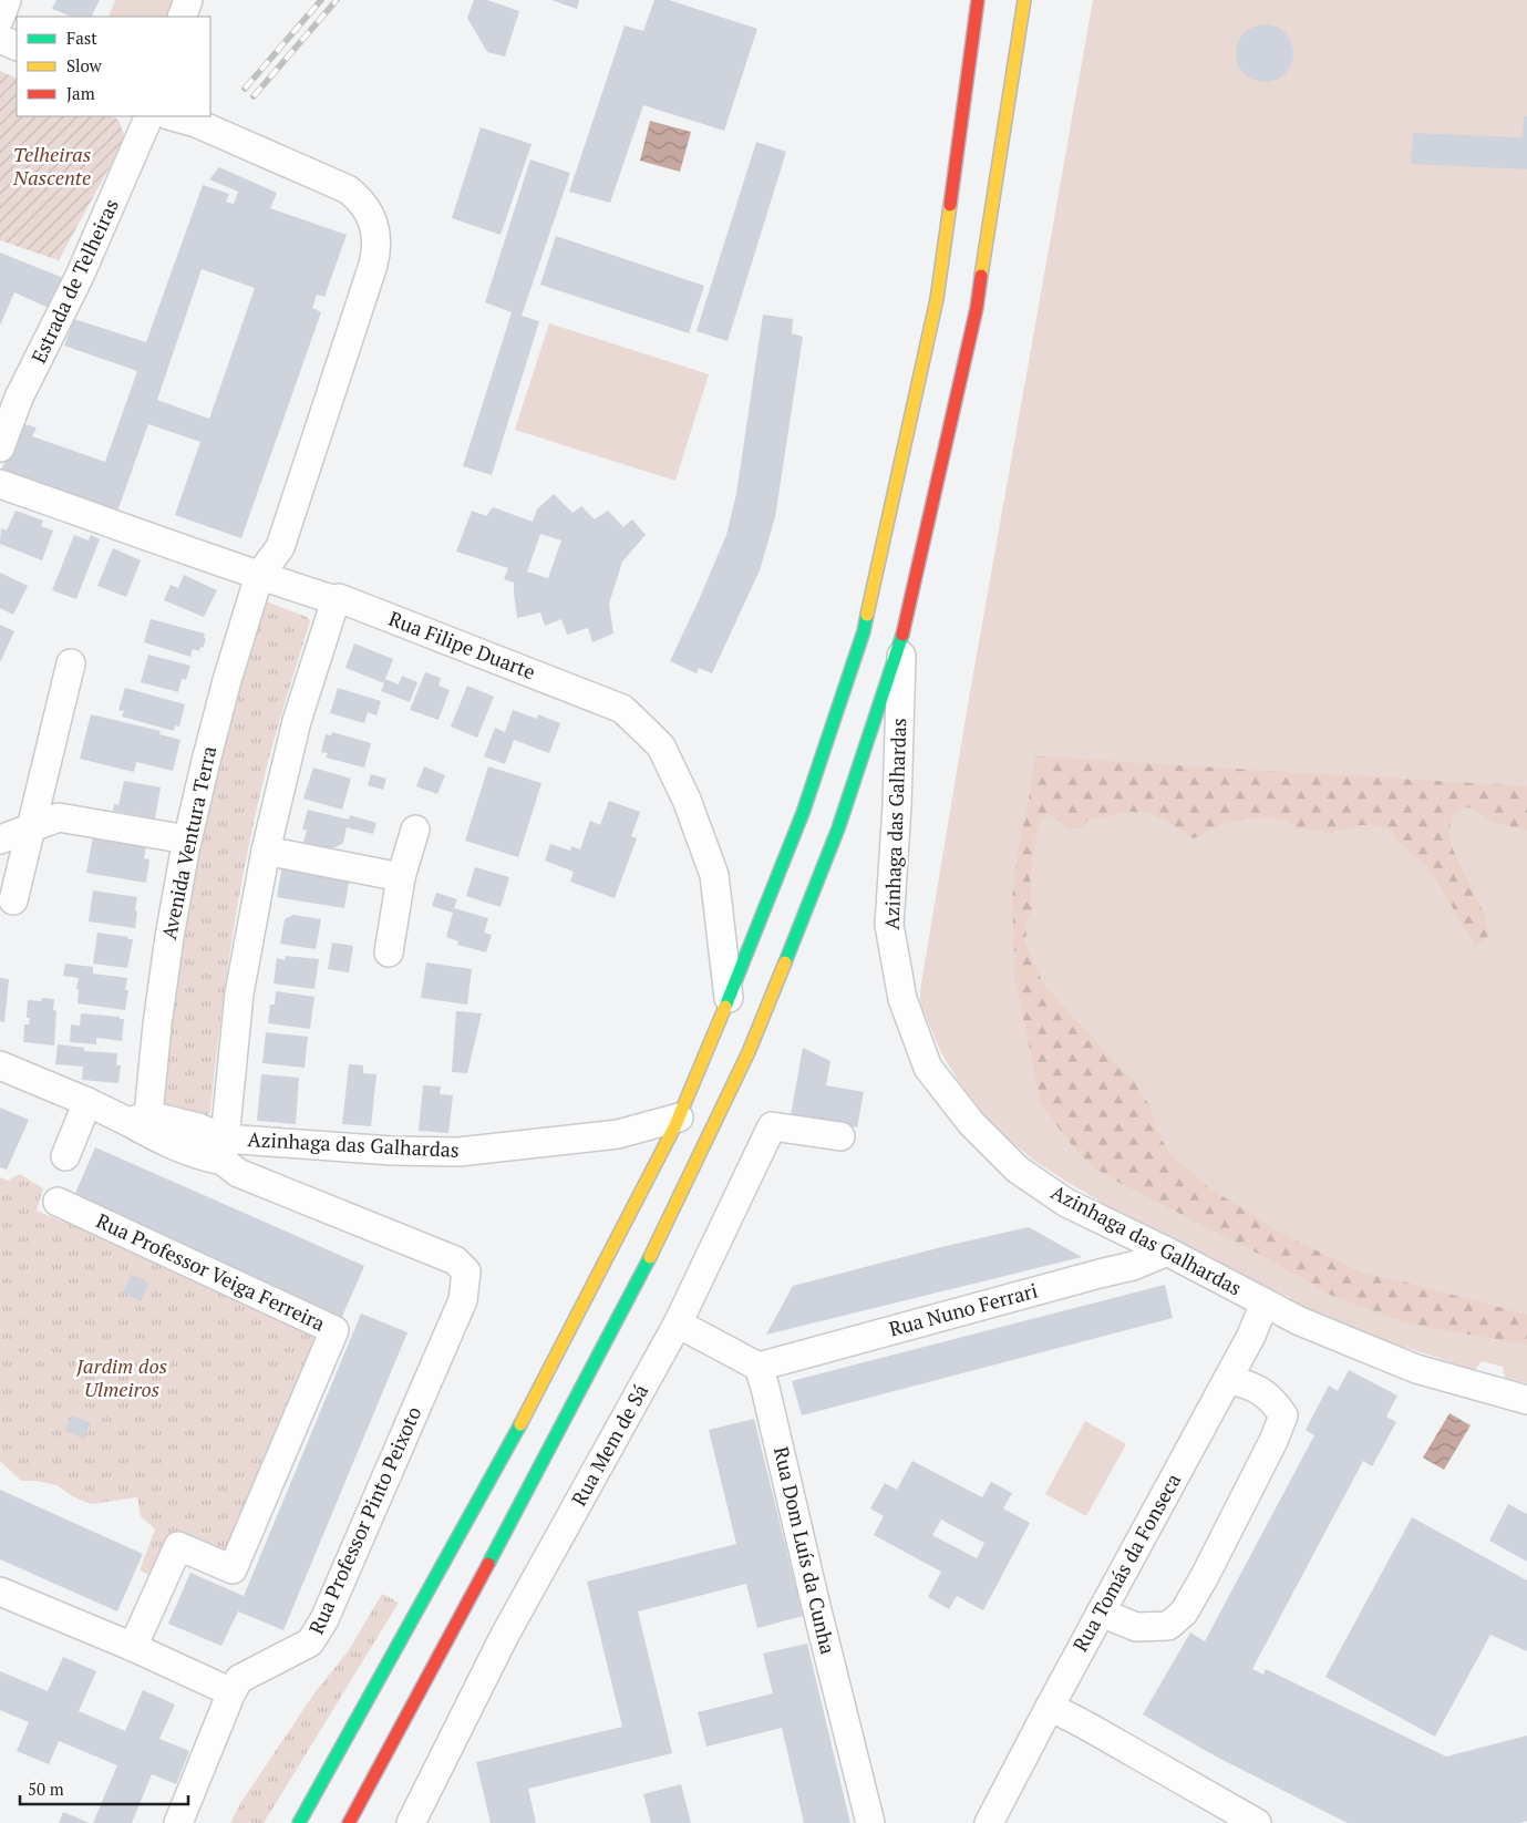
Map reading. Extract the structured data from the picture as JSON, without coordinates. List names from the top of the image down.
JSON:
{
  "streets": {
    "street": [
      "Estrada de Telheiras",
      "Rua Filipe Duarte",
      "Azinhaga das Galhardas",
      "Avenida Ventura Terra",
      "Rua Professor Veiga Ferreira",
      "Rua Nuno Ferrari",
      "Rua Mem de Sá",
      "Rua Professor Pinto Peixoto",
      "Rua Dom Luís da Cunha",
      "Rua Tomás da Fonseca"
    ]
  },
  "crossings": [
    ["Rua Filipe Duarte", "Avenida Ventura Terra"],
    ["Azinhaga das Galhardas", "Avenida Ventura Terra"],
    ["Azinhaga das Galhardas", "Rua Nuno Ferrari"],
    ["Azinhaga das Galhardas", "Rua Professor Pinto Peixoto"],
    ["Azinhaga das Galhardas", "Rua Tomás da Fonseca"],
    ["Rua Nuno Ferrari", "Rua Dom Luís da Cunha"]
  ],
  "parks": ["Telheiras Nascente", "Jardim dos Ulmeiros"],
  "legend": ["Fast", "Slow", "Jam"],
  "scale_bar": "50 m"
}
